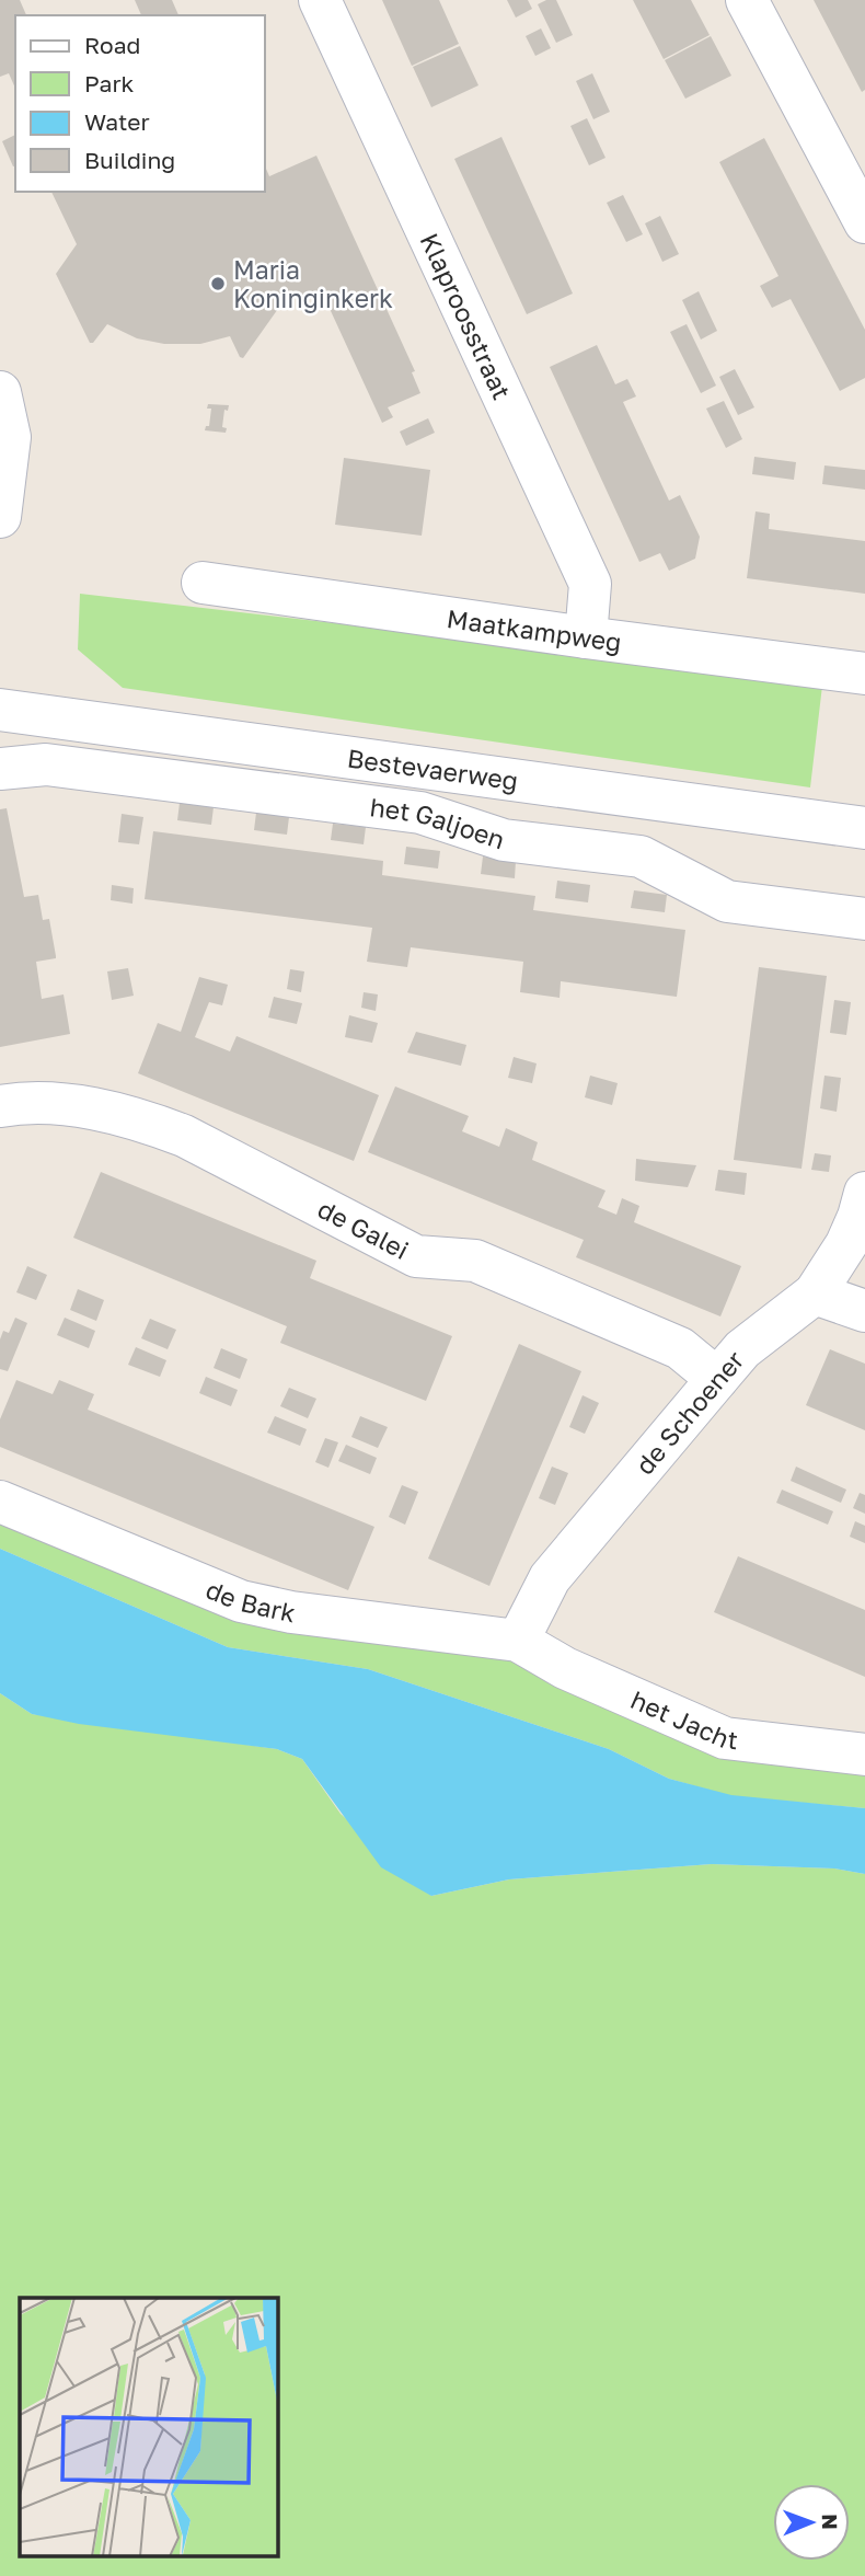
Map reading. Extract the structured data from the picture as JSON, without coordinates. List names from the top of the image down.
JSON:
{
  "streets": {
    "street": [
      "Klaproosstraat",
      "Maatkampweg",
      "Bestevaerweg",
      "het Galjoen",
      "de Galei",
      "de Schoener",
      "de Bark",
      "het Jacht"
    ]
  },
  "crossings": [
    ["Klaproosstraat", "Maatkampweg"],
    ["de Galei", "de Schoener"],
    ["de Schoener", "de Bark"],
    ["de Schoener", "het Jacht"],
    ["de Bark", "het Jacht"]
  ],
  "places": ["Maria Koninginkerk"],
  "legend": [
    "Road",
    "Park",
    "Water",
    "Building"
  ],
  "north": "right"
}
